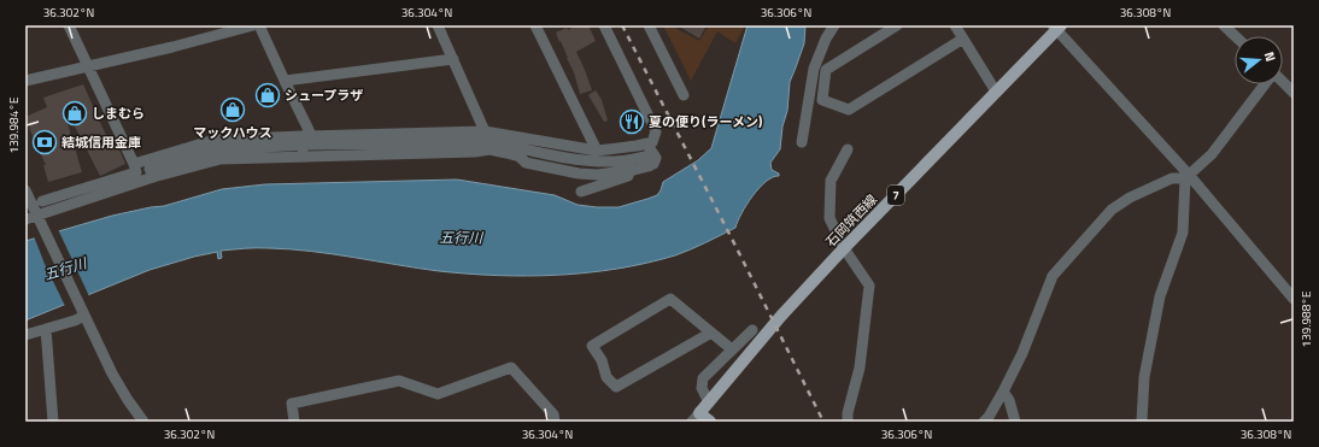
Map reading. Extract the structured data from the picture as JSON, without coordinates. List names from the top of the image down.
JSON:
{
  "streets": {
    "main road": ["7", "石岡筑西線"]
  },
  "water": ["五行川"],
  "places": {
    "shop": ["シュープラザ", "マックハウス", "しまむら"],
    "restaurant": ["夏の便り(ラーメン)"],
    "bank": ["結城信用金庫"]
  },
  "north": "right",
  "coordinates": [
    "36.302°N",
    "36.304°N",
    "36.306°N",
    "36.308°N",
    "139.984°E",
    "139.988°E"
  ]
}
